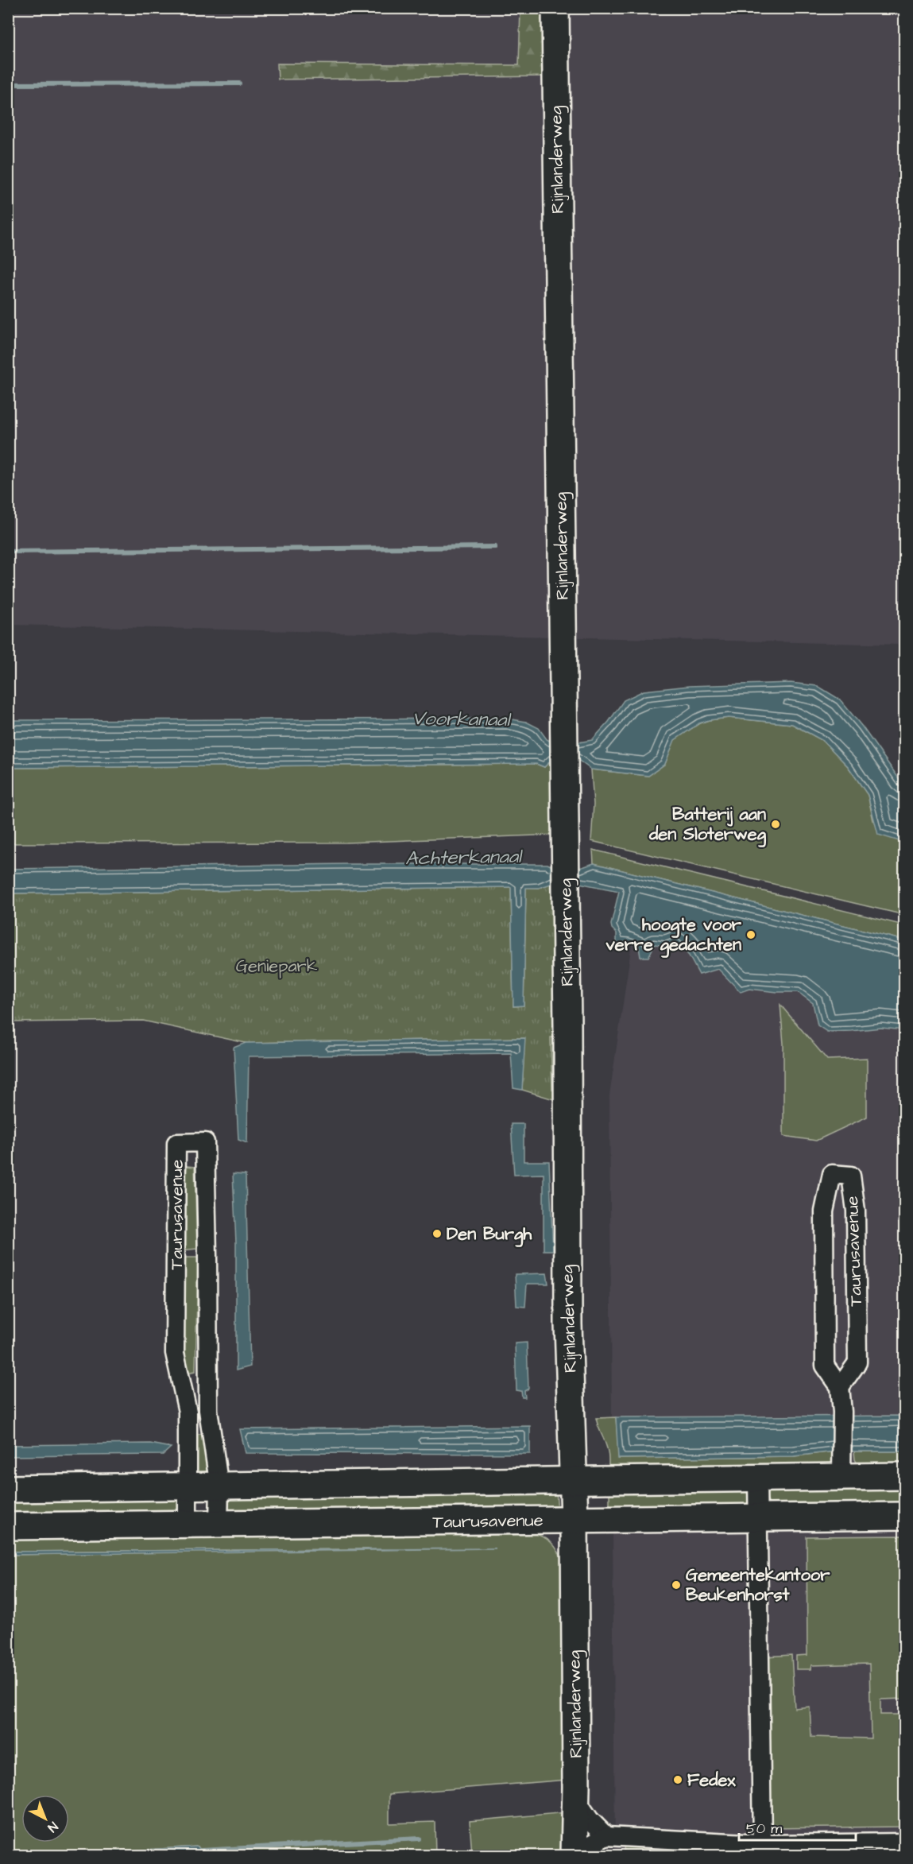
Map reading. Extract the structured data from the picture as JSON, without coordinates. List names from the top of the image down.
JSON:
{
  "streets": {
    "street": ["Rijnlanderweg", "Taurusavenue"]
  },
  "crossings": [
    ["Rijnlanderweg", "Taurusavenue"]
  ],
  "water": ["Voorkanaal", "Achterkanaal"],
  "parks": ["Geniepark"],
  "places": [
    "Batterij aan den Sloterweg",
    "hoogte voor verre gedachten",
    "Den Burgh",
    "Gemeentekantoor Beukenhorst",
    "Fedex"
  ],
  "scale_bar": "50 m",
  "north": "bottom right"
}
